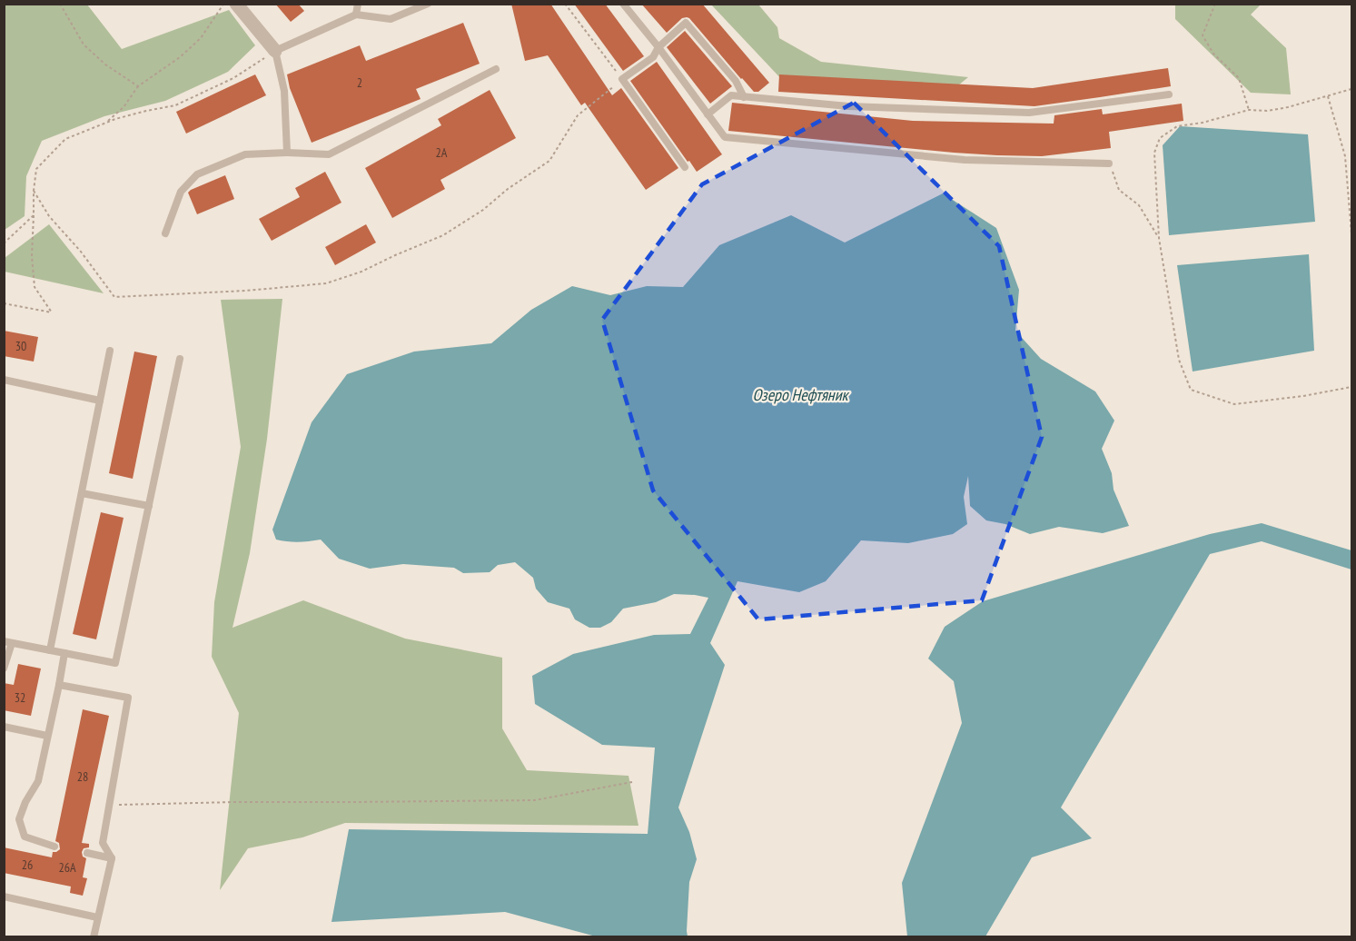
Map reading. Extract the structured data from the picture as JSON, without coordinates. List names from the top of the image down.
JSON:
{
  "water": ["Озеро Нефтяник"],
  "house_numbers": [
    "2",
    "2А",
    "30",
    "32",
    "28",
    "26",
    "26А"
  ]
}
